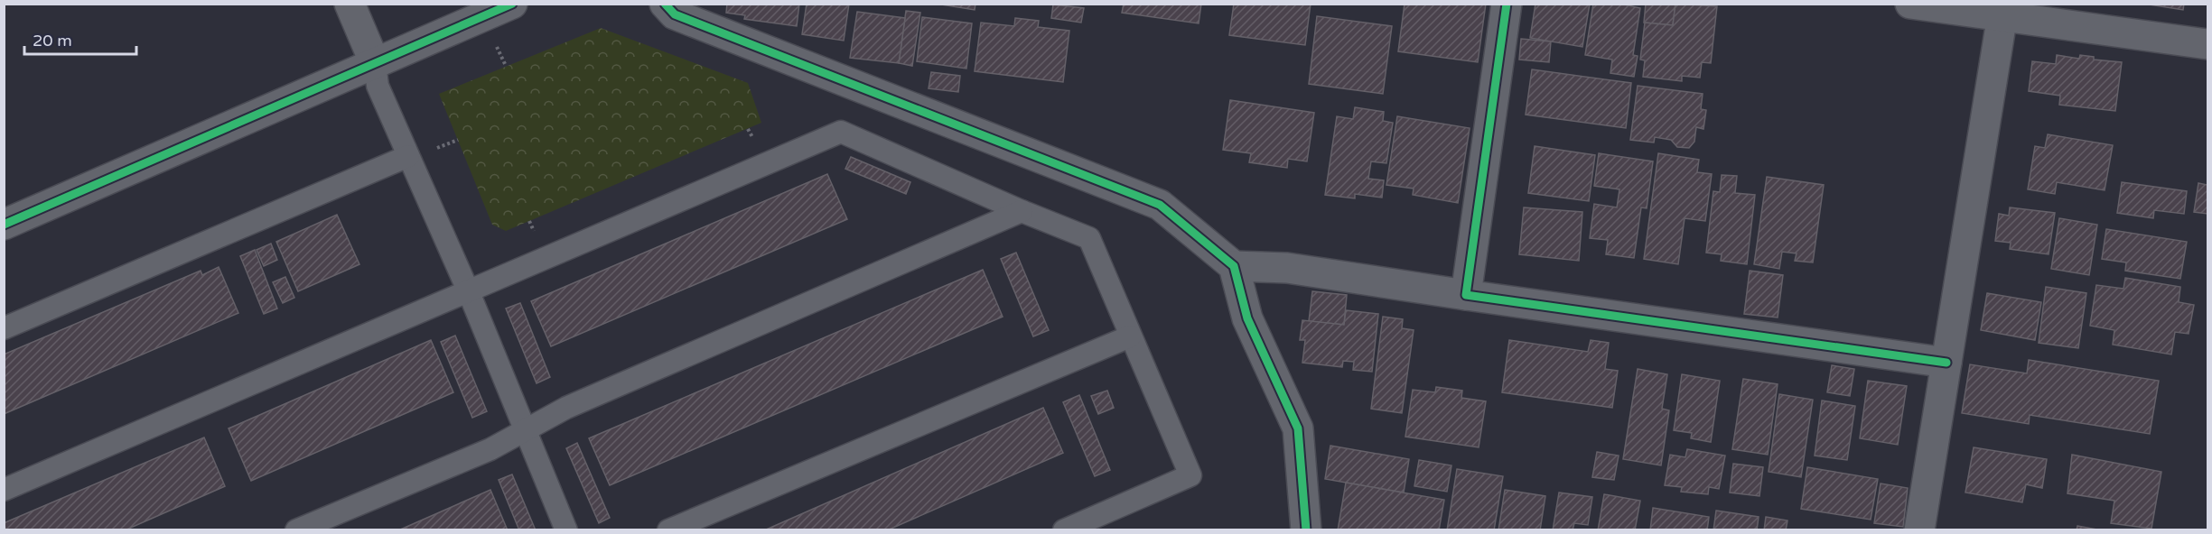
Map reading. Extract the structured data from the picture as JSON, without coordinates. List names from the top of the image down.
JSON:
{
  "scale_bar": "20 m"
}
